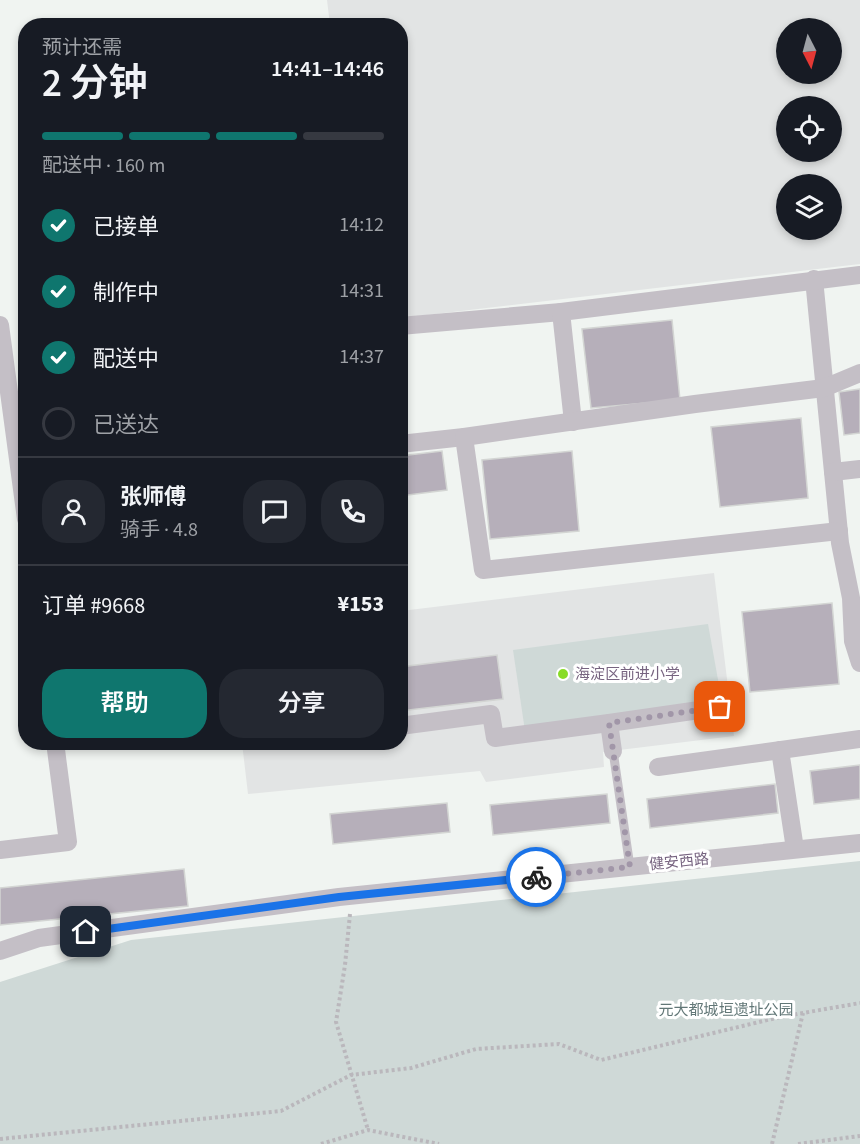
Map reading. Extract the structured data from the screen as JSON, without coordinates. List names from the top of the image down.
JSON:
{
  "streets": {
    "street": ["健安西路"]
  },
  "parks": ["元大都城垣遗址公园"],
  "places": ["海淀区前进小学"],
  "north": "bottom",
  "page": {
    "heading": ["2 分钟", "预计还需", "14:41–14:46"],
    "panel": [
      "张师傅",
      "骑手 · 4.8",
      "订单 #9668",
      "¥153"
    ],
    "bar": "配送中 · 160 m",
    "list": [
      ["已接单", "14:12"],
      ["制作中", "14:31"],
      ["配送中", "14:37"],
      "已送达"
    ],
    "buttons": ["帮助", "分享"]
  }
}
